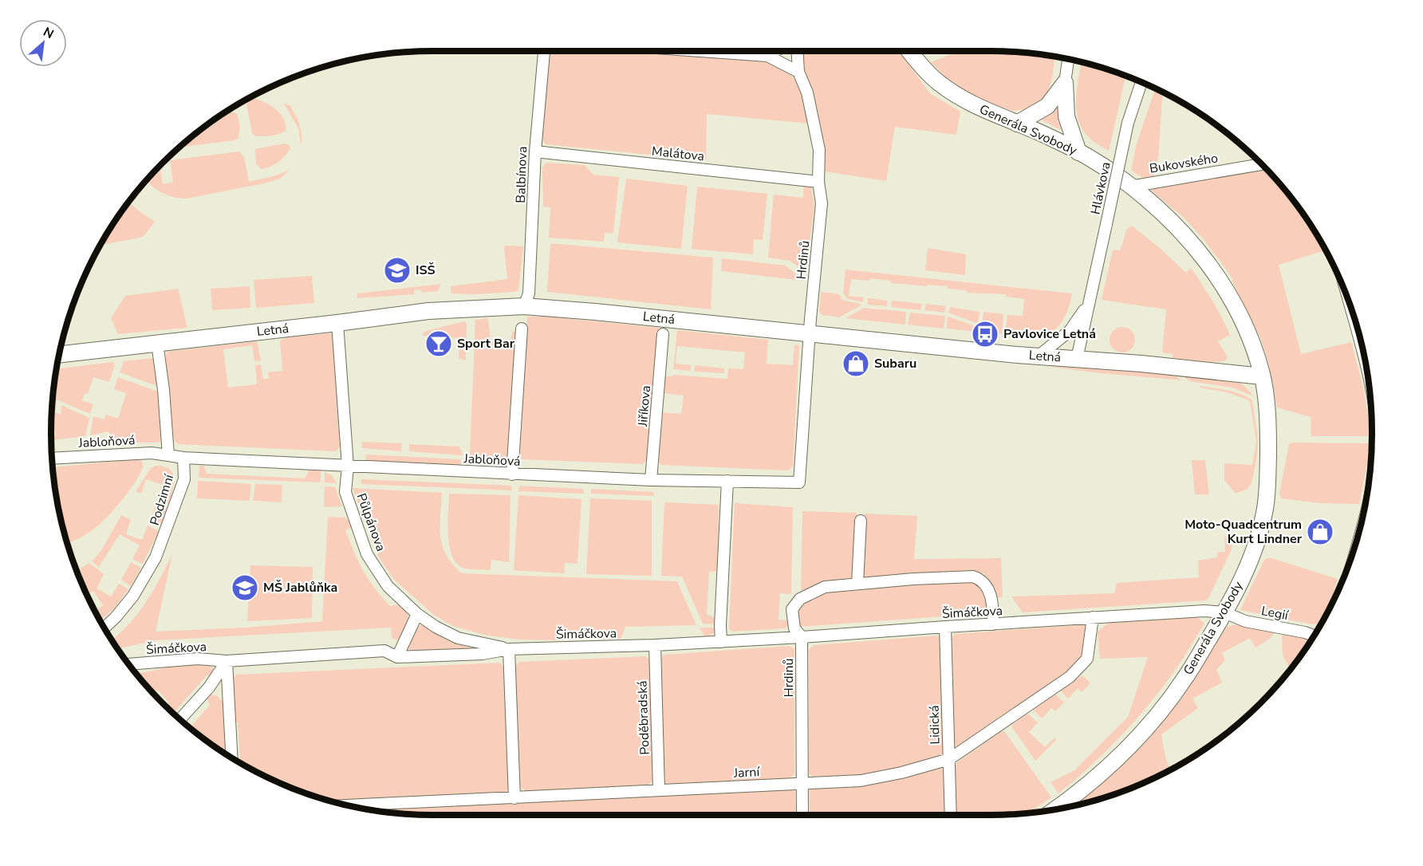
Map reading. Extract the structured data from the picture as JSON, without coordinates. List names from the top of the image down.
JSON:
{
  "streets": {
    "street": [
      "Generála Svobody",
      "Malátova",
      "Bukovského",
      "Balbínova",
      "Hlávkova",
      "Hrdinů",
      "Letná",
      "Jiříkova",
      "Jabloňová",
      "Podzimní",
      "Půlpánova",
      "Šimáčkova",
      "Legií",
      "Poděbradská",
      "Lidická",
      "Jarní"
    ]
  },
  "crossings": [
    ["Generála Svobody", "Bukovského"],
    ["Generála Svobody", "Letná"],
    ["Generála Svobody", "Šimáčkova"],
    ["Generála Svobody", "Legií"],
    ["Malátova", "Balbínova"],
    ["Malátova", "Hrdinů"],
    ["Balbínova", "Letná"],
    ["Hlávkova", "Letná"],
    ["Hrdinů", "Letná"],
    ["Hrdinů", "Jabloňová"],
    ["Hrdinů", "Šimáčkova"],
    ["Hrdinů", "Jarní"],
    ["Letná", "Podzimní"],
    ["Letná", "Půlpánova"],
    ["Jiříkova", "Jabloňová"],
    ["Jabloňová", "Podzimní"],
    ["Jabloňová", "Půlpánova"],
    ["Půlpánova", "Šimáčkova"],
    ["Šimáčkova", "Legií"],
    ["Šimáčkova", "Poděbradská"],
    ["Šimáčkova", "Lidická"],
    ["Šimáčkova", "Jarní"],
    ["Poděbradská", "Jarní"],
    ["Lidická", "Jarní"]
  ],
  "places": {
    "school or university": ["ISŠ", "MŠ Jablůňka"],
    "bus stop": ["Pavlovice Letná"],
    "bar": ["Sport Bar"],
    "shop": ["Subaru", "Moto-Quadcentrum Kurt Lindner"]
  },
  "north": "top right"
}
